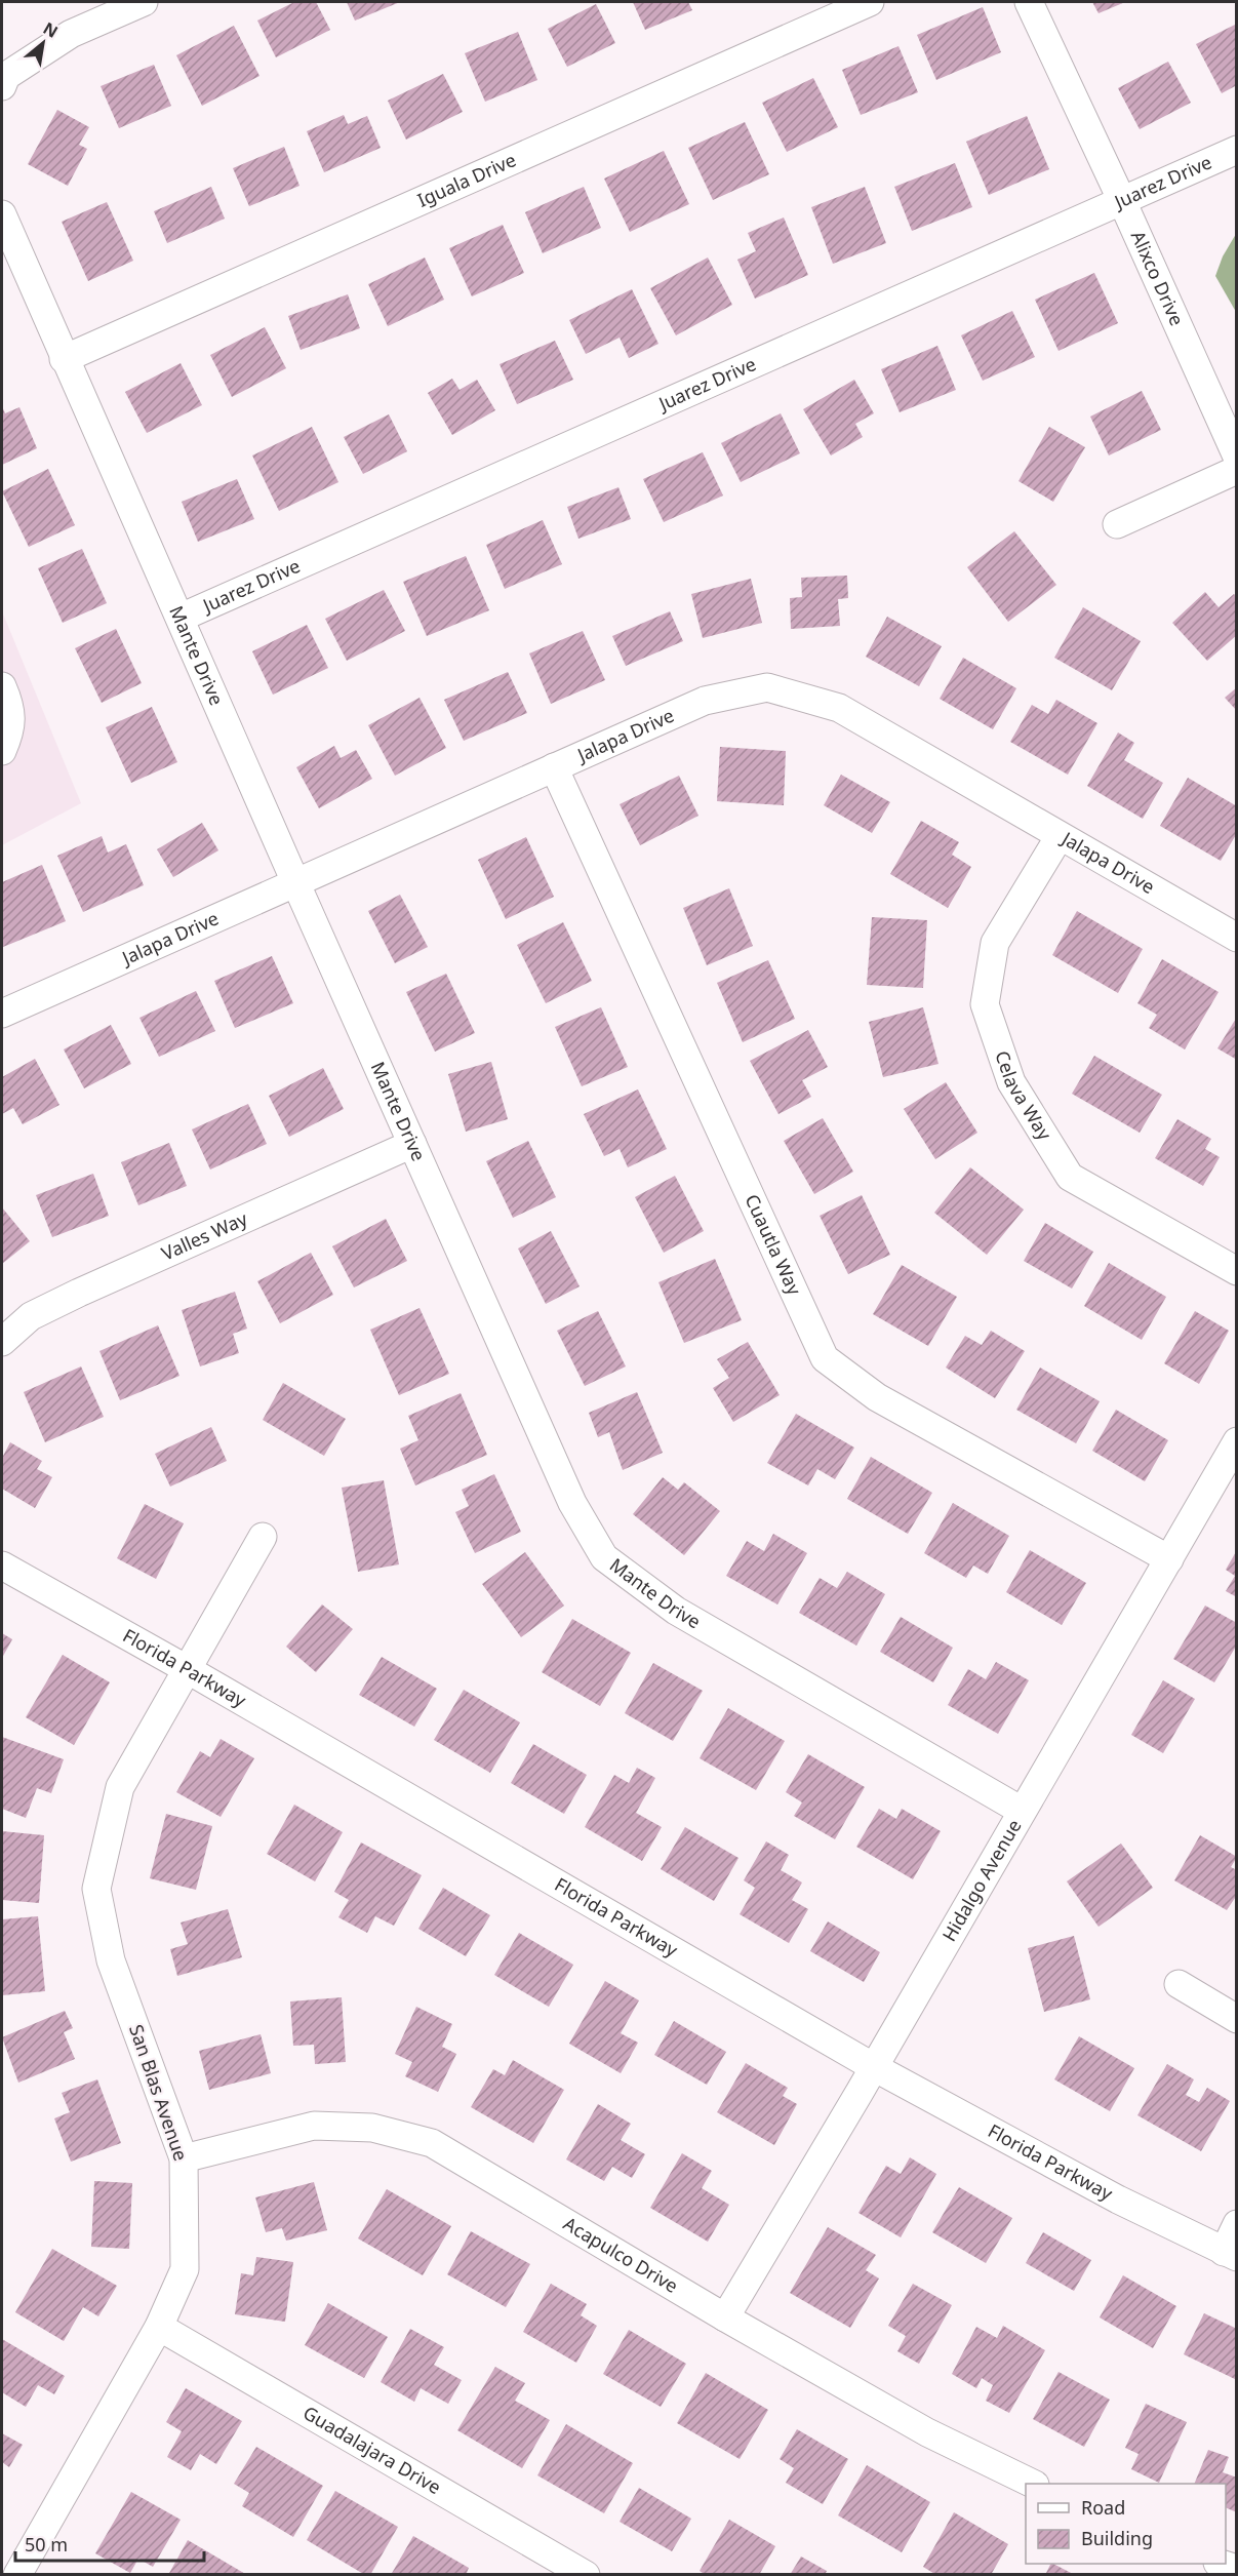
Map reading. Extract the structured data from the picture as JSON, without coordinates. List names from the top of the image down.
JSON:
{
  "streets": {
    "street": [
      "Iguala Drive",
      "Juarez Drive",
      "Alixco Drive",
      "Mante Drive",
      "Jalapa Drive",
      "Celava Way",
      "Valles Way",
      "Cuautla Way",
      "Florida Parkway",
      "Hidalgo Avenue",
      "San Blas Avenue",
      "Acapulco Drive",
      "Guadalajara Drive"
    ]
  },
  "crossings": [
    ["Iguala Drive", "Mante Drive"],
    ["Juarez Drive", "Alixco Drive"],
    ["Juarez Drive", "Mante Drive"],
    ["Mante Drive", "Jalapa Drive"],
    ["Mante Drive", "Valles Way"],
    ["Mante Drive", "Hidalgo Avenue"],
    ["Jalapa Drive", "Celava Way"],
    ["Jalapa Drive", "Cuautla Way"],
    ["Cuautla Way", "Hidalgo Avenue"],
    ["Florida Parkway", "Hidalgo Avenue"],
    ["Florida Parkway", "San Blas Avenue"],
    ["Hidalgo Avenue", "Acapulco Drive"],
    ["San Blas Avenue", "Acapulco Drive"],
    ["San Blas Avenue", "Guadalajara Drive"]
  ],
  "legend": ["Road", "Building"],
  "scale_bar": "50 m",
  "north": "top right"
}
